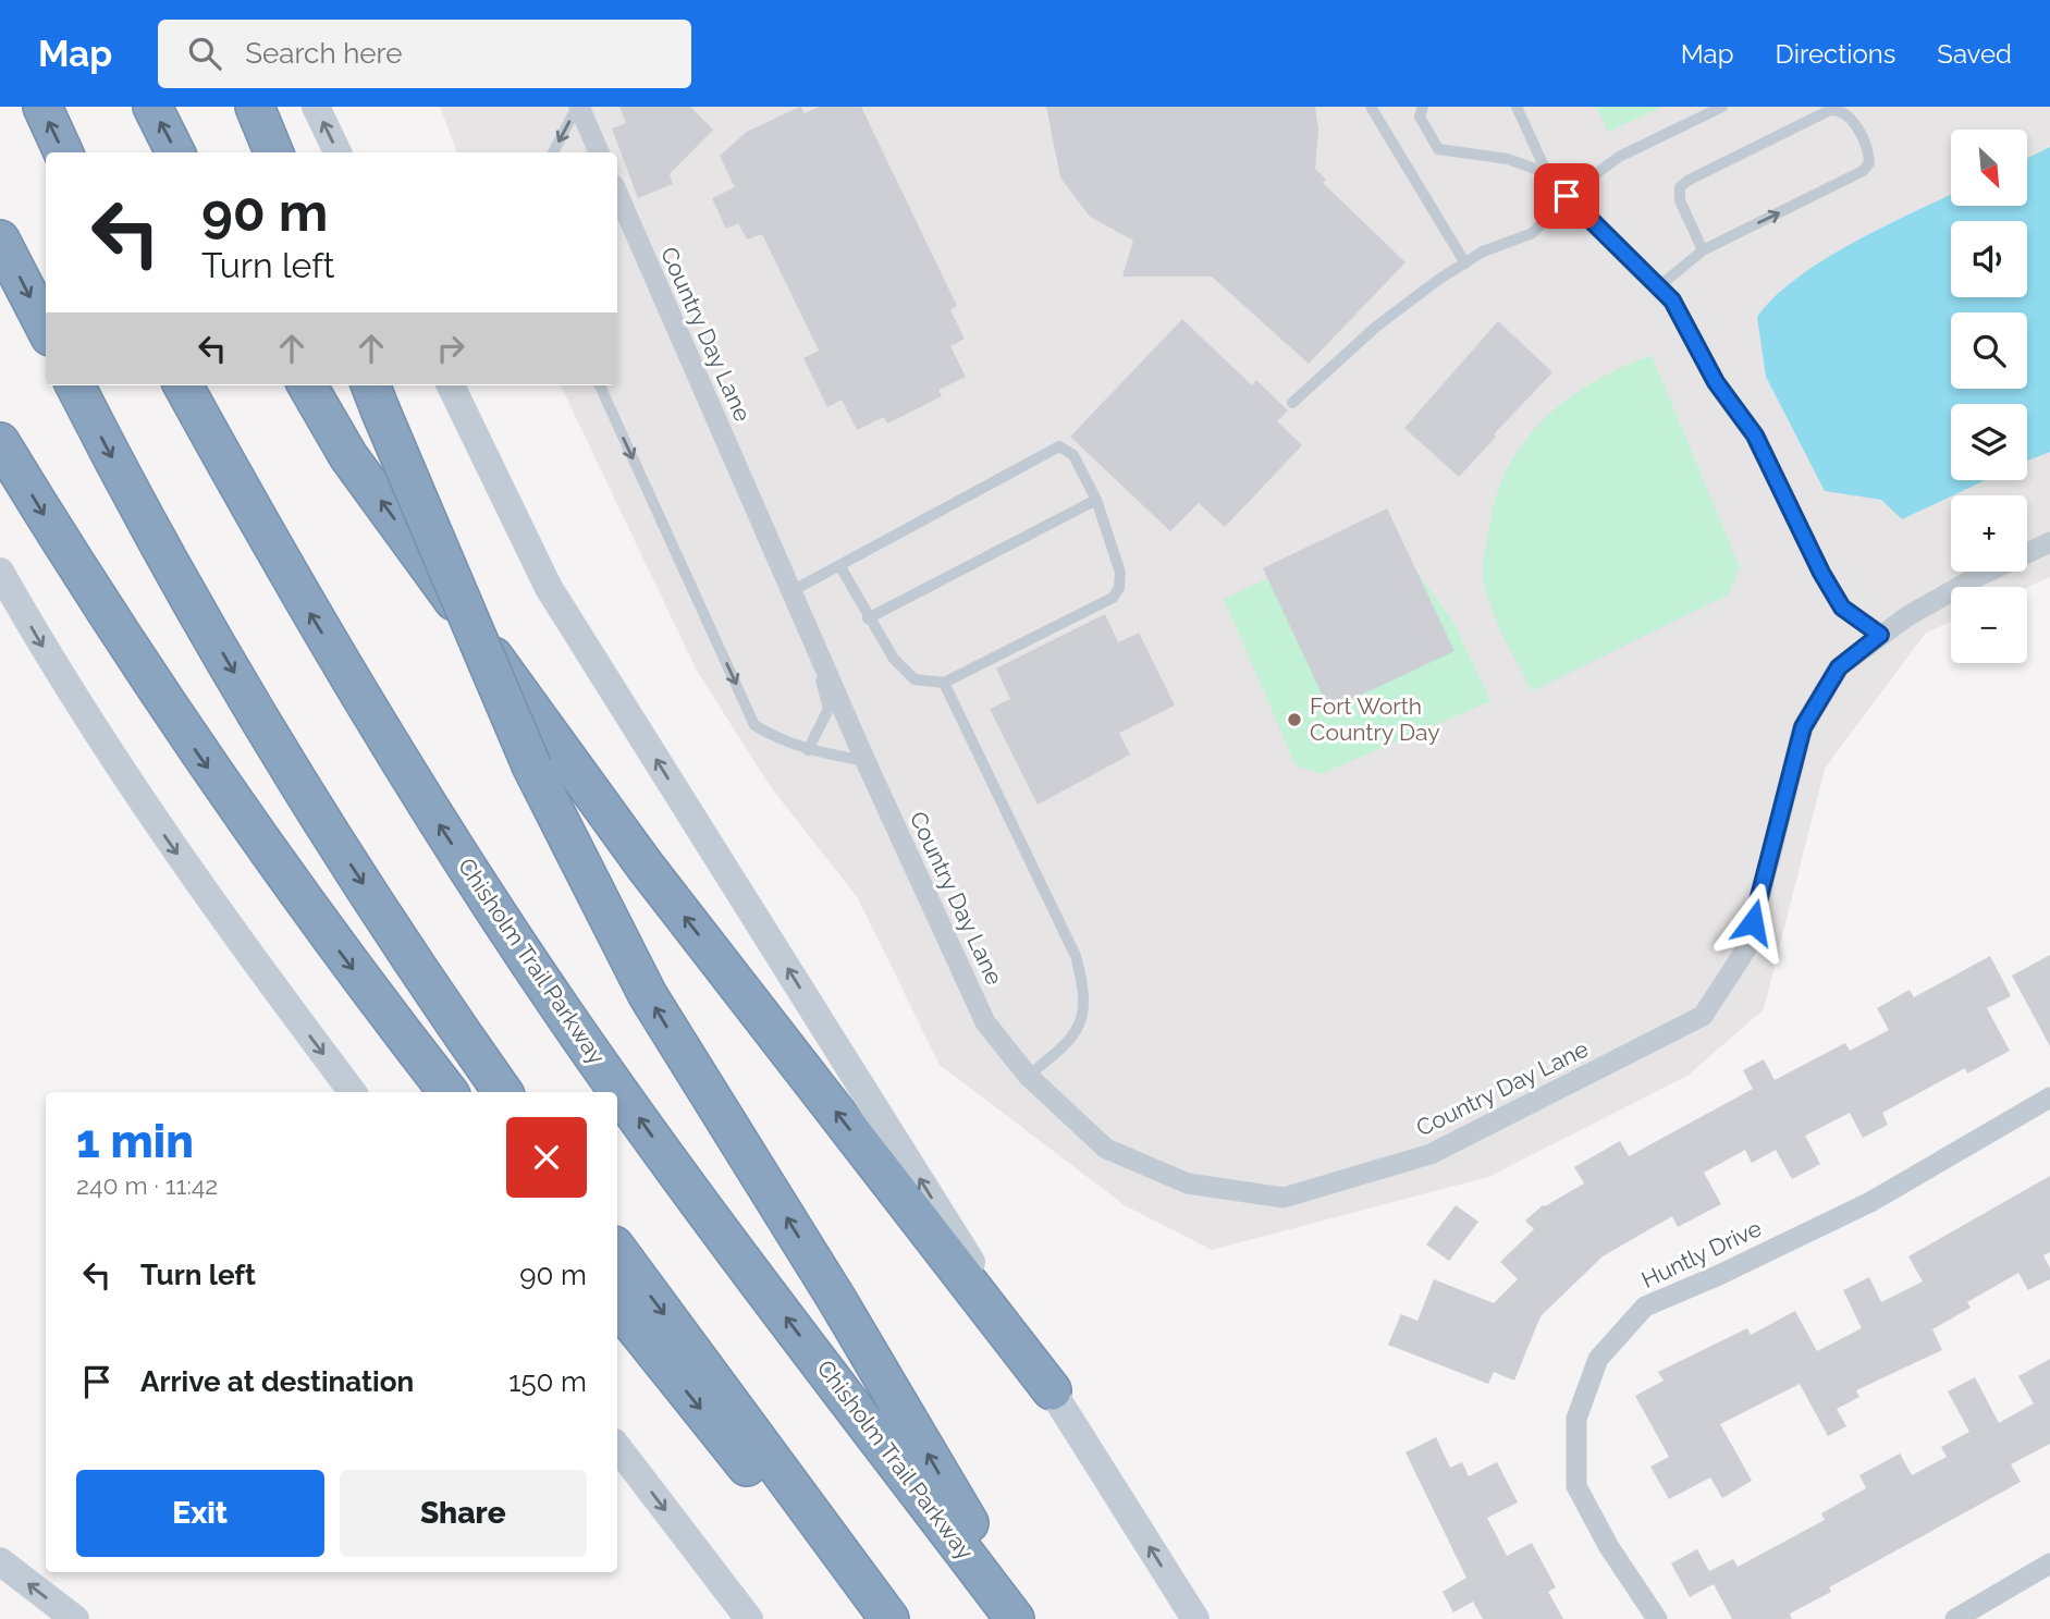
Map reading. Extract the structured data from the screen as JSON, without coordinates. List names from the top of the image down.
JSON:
{
  "streets": {
    "highway": ["Chisholm Trail Parkway"],
    "street": ["Country Day Lane", "Huntly Drive"]
  },
  "places": ["Fort Worth Country Day"],
  "north": "bottom right",
  "page": {
    "header": "Map",
    "search": "Search here",
    "nav": ["Map", "Directions", "Saved"],
    "map_buttons": ["+", "−"],
    "turn": ["90 m", "Turn left"],
    "heading": ["1 min", "240 m · 11:42"],
    "list": [
      {
        "name": "Turn left",
        "value": "90 m"
      },
      {
        "name": "Arrive at destination",
        "value": "150 m"
      }
    ],
    "buttons": ["Exit", "Share"]
  }
}
